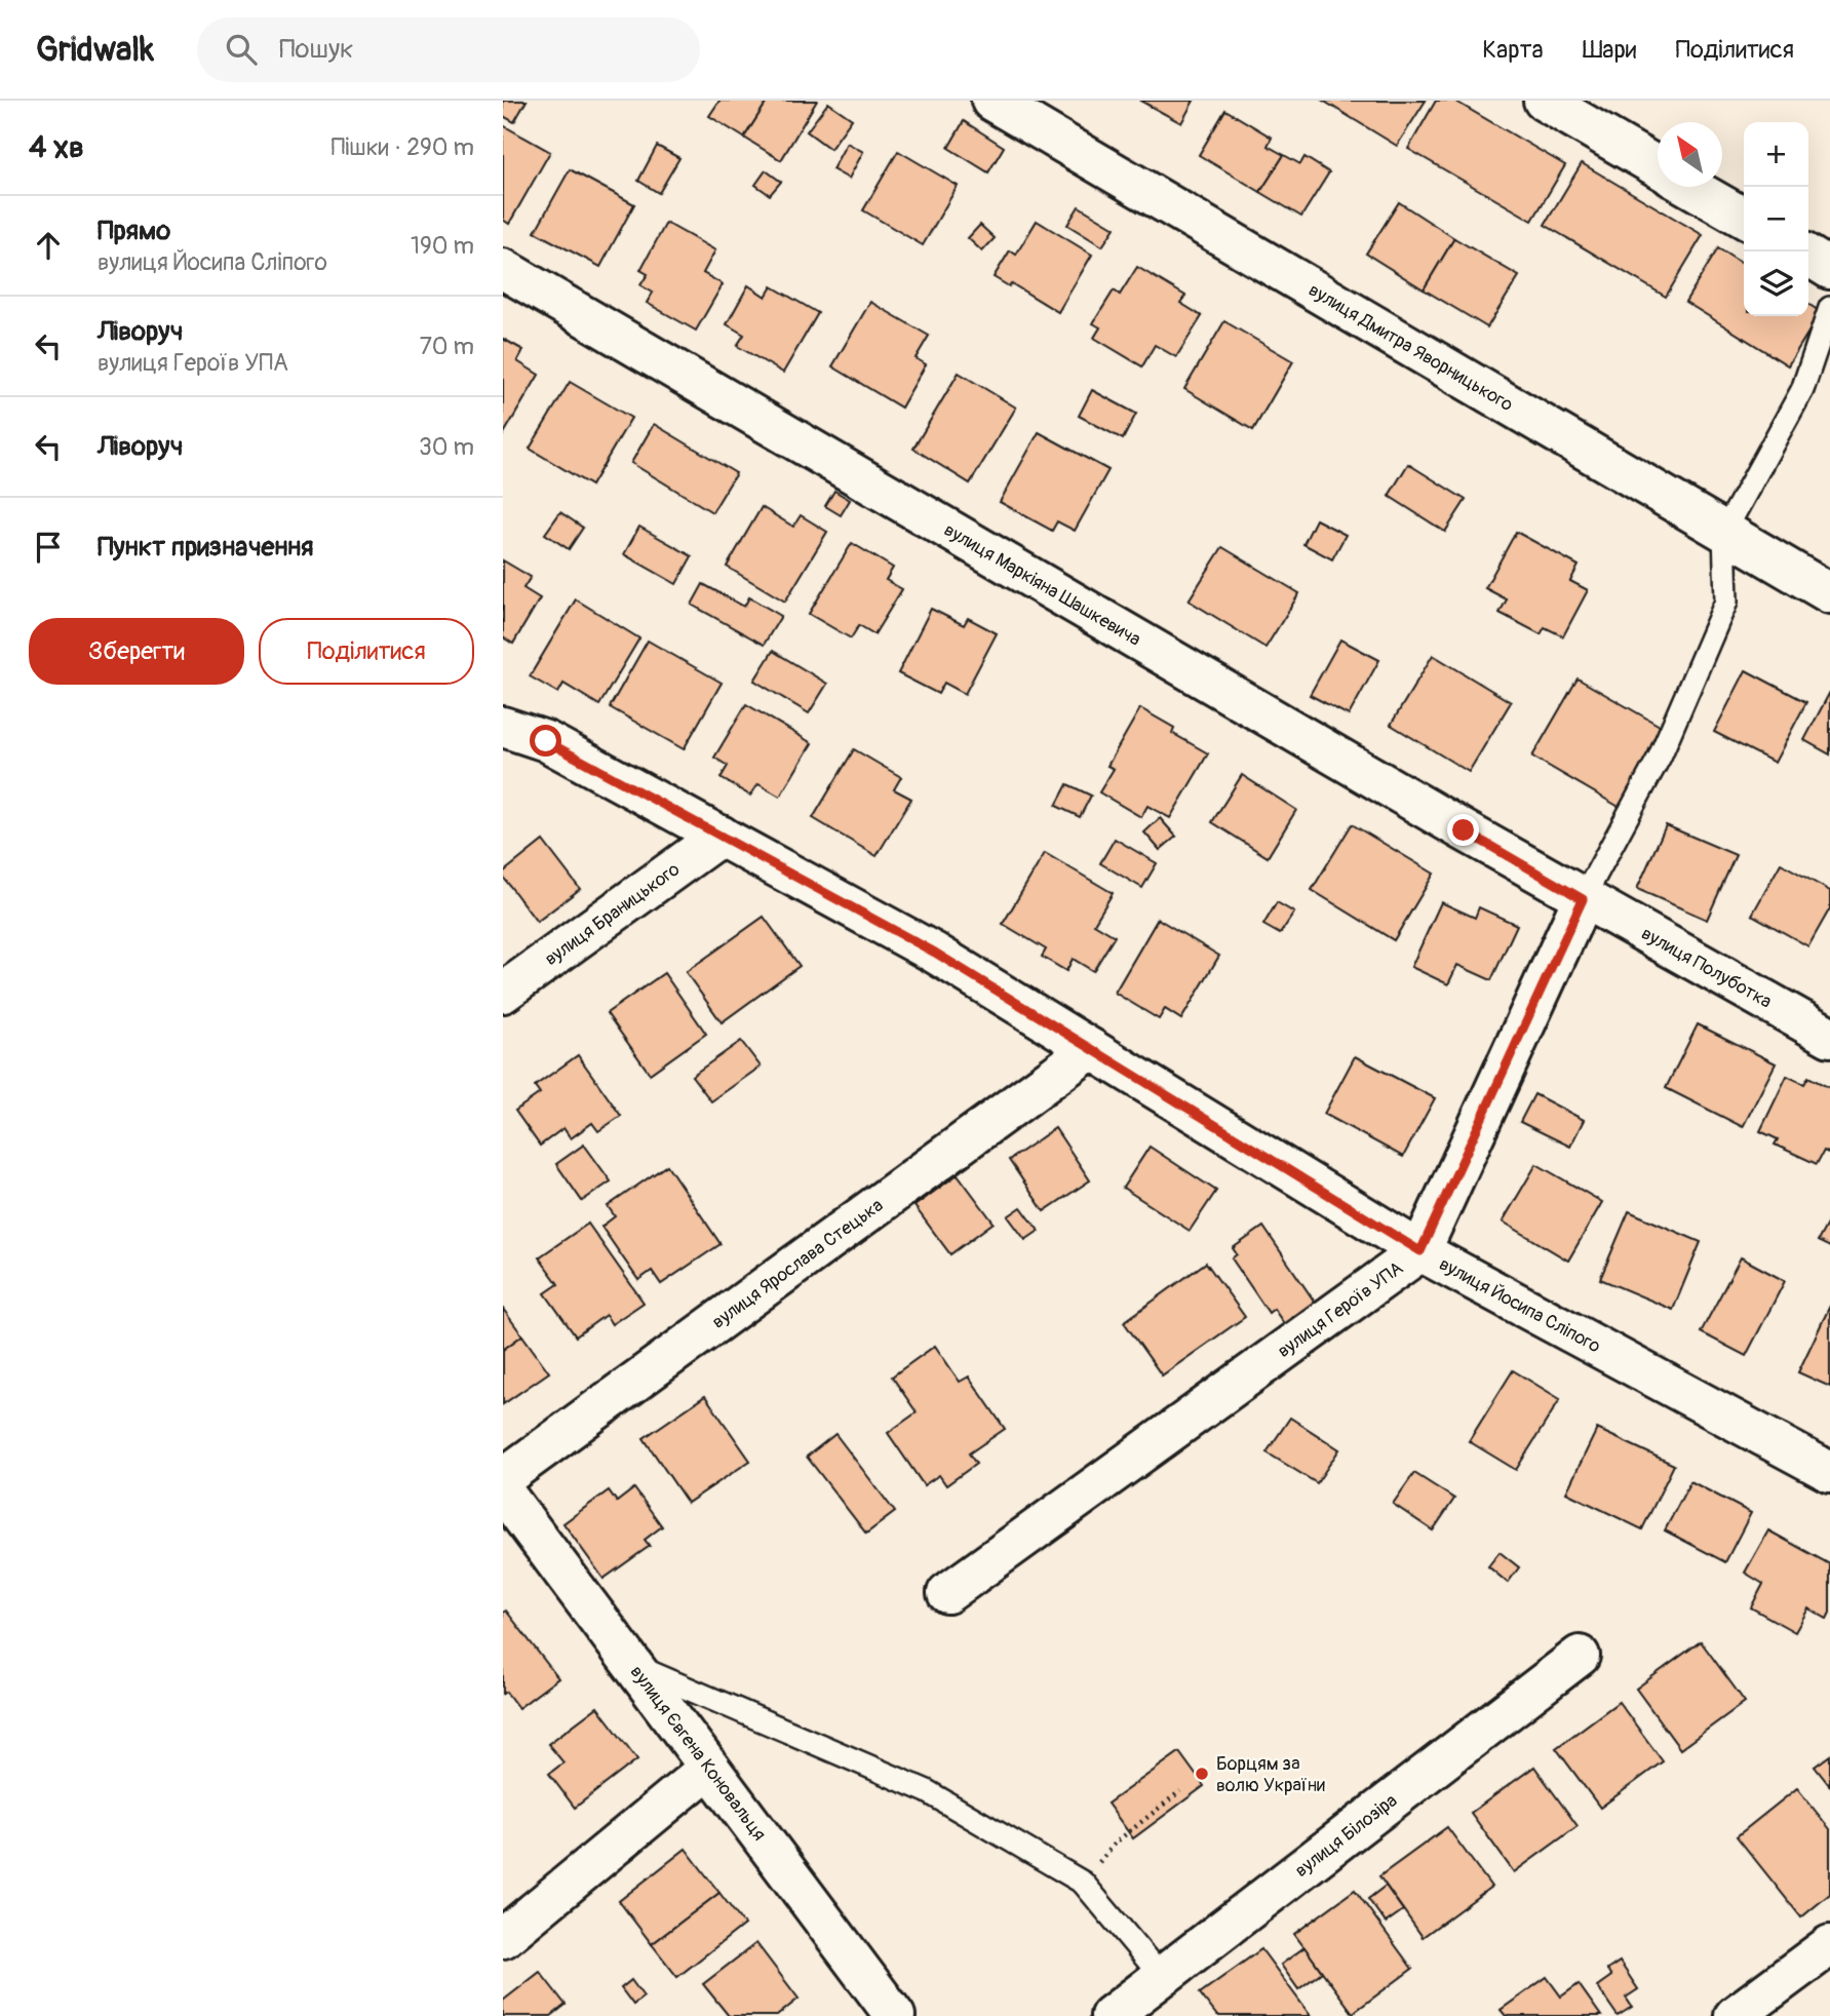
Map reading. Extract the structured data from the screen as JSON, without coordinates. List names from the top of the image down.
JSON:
{
  "streets": {
    "street": [
      "вулиця Дмитра Яворницького",
      "вулиця Маркіяна Шашкевича",
      "вулиця Браницького",
      "вулиця Полуботка",
      "вулиця Ярослава Стецька",
      "вулиця Йосипа Сліпого",
      "вулиця Героїв УПА",
      "вулиця Євгена Коновальця",
      "вулиця Білозіра"
    ]
  },
  "crossings": [
    ["вулиця Маркіяна Шашкевича", "вулиця Полуботка"],
    ["вулиця Маркіяна Шашкевича", "вулиця Героїв УПА"],
    ["вулиця Браницького", "вулиця Йосипа Сліпого"],
    ["вулиця Полуботка", "вулиця Героїв УПА"],
    ["вулиця Ярослава Стецька", "вулиця Йосипа Сліпого"],
    ["вулиця Йосипа Сліпого", "вулиця Героїв УПА"]
  ],
  "places": ["Борцям за волю України"],
  "north": "top left",
  "page": {
    "header": "Gridwalk",
    "search": "Пошук",
    "nav": ["Карта", "Шари", "Поділитися"],
    "heading": ["4 хв", "Пішки · 290 m"],
    "map_buttons": ["+", "−"],
    "list": [
      ["Прямо", "вулиця Йосипа Сліпого", "190 m"],
      ["Ліворуч", "вулиця Героїв УПА", "70 m"],
      ["Ліворуч", "30 m"],
      "Пункт призначення"
    ],
    "buttons": ["Зберегти", "Поділитися"]
  }
}
